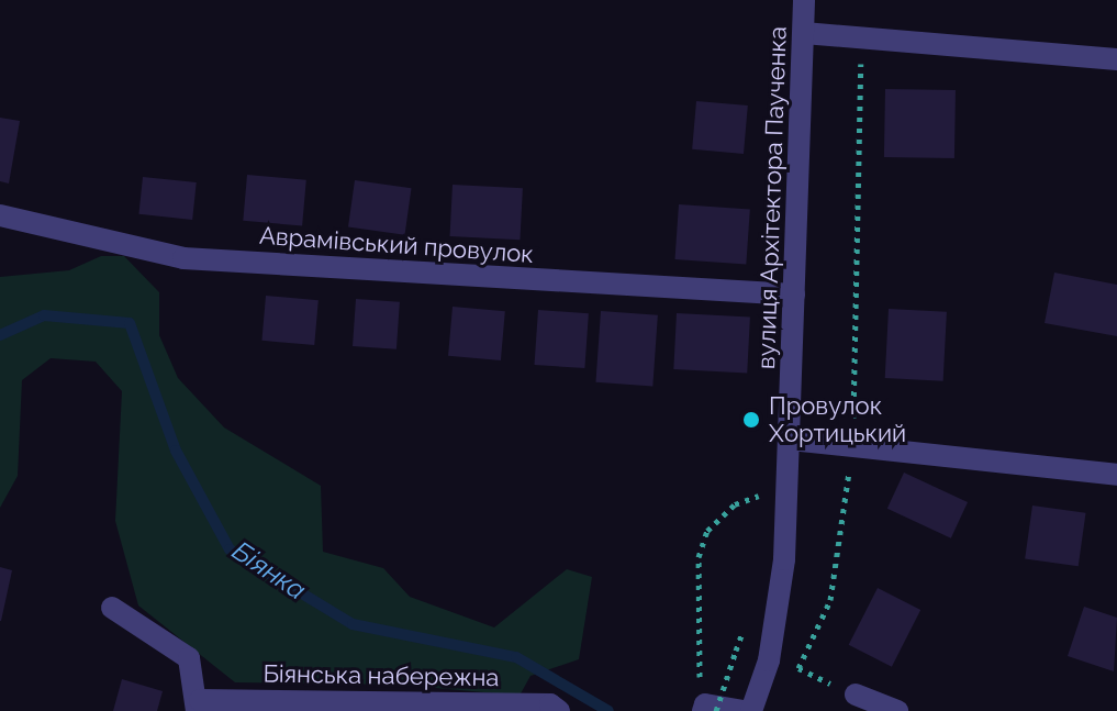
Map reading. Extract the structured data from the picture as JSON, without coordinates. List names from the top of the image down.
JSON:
{
  "streets": {
    "street": ["вулиця Архітектора Паученка", "Аврамівський провулок", "Біянська набережна"]
  },
  "crossings": [
    ["вулиця Архітектора Паученка", "Аврамівський провулок"]
  ],
  "water": ["Біянка"],
  "places": ["Провулок Хортицький"]
}
